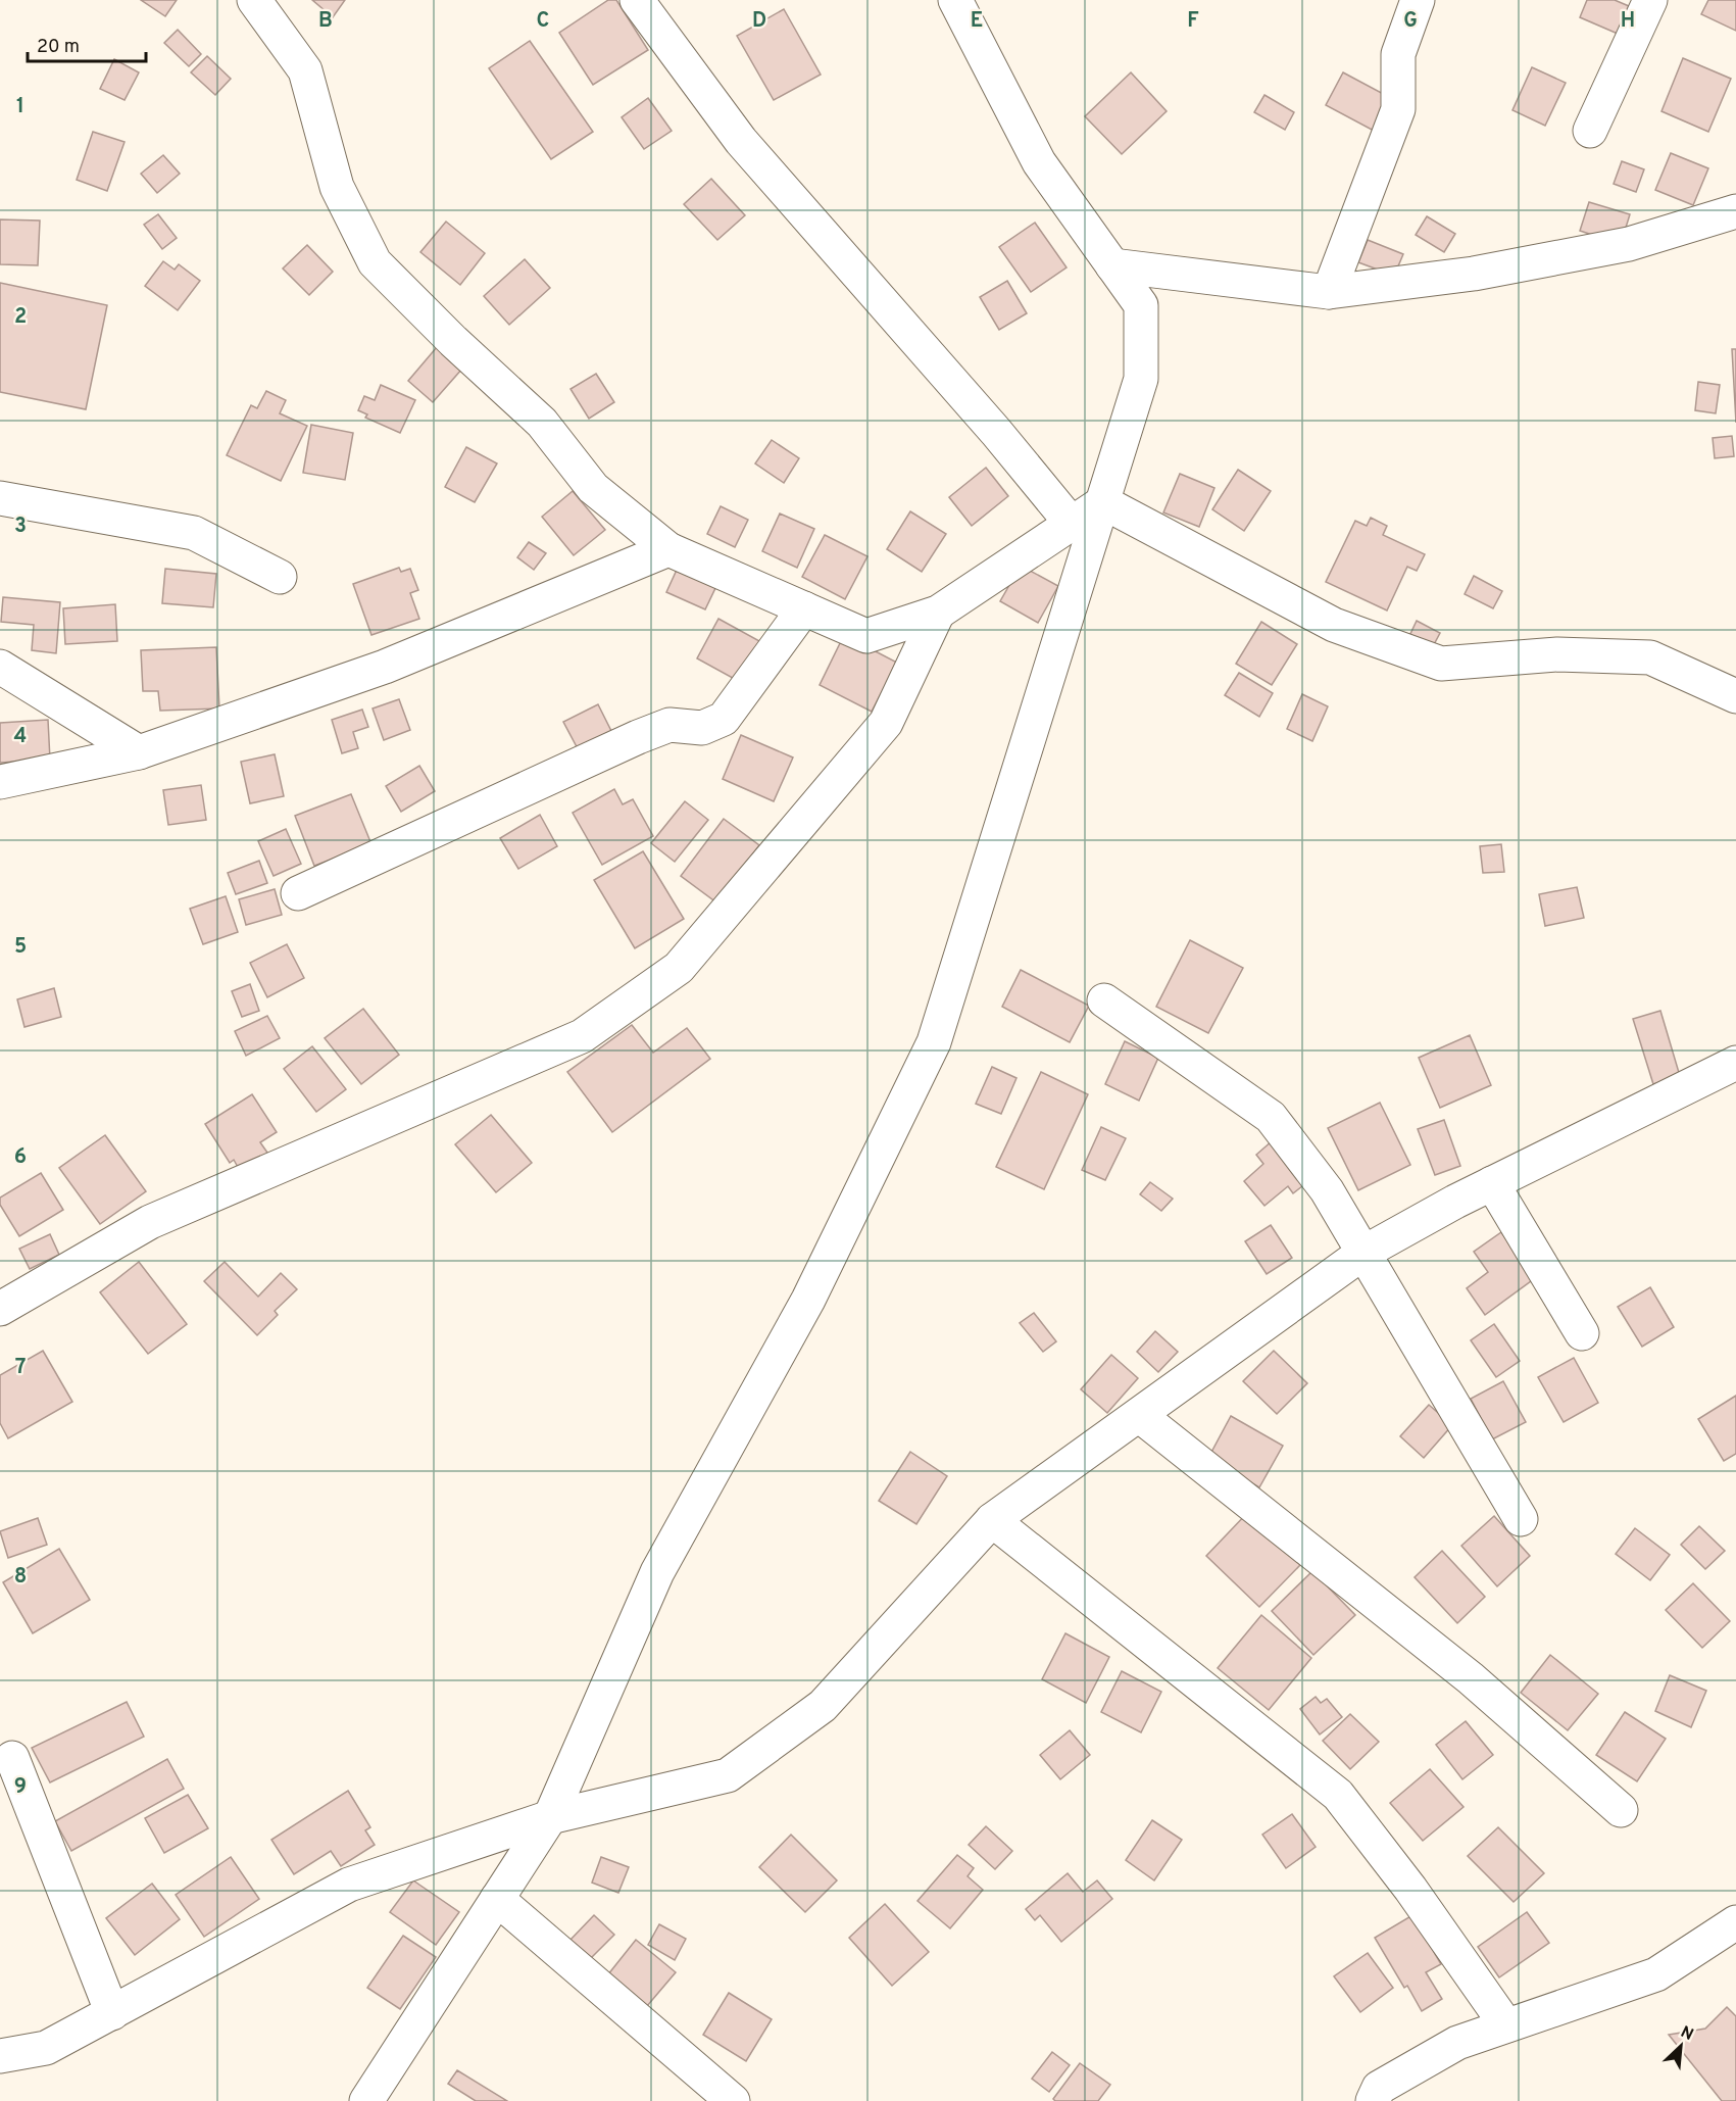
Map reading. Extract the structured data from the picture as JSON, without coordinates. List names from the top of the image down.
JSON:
{
  "scale_bar": "20 m",
  "north": "top right",
  "grid": {
    "columns": [
      "B",
      "C",
      "D",
      "E",
      "F",
      "G",
      "H"
    ],
    "rows": [
      "1",
      "2",
      "3",
      "4",
      "5",
      "6",
      "7",
      "8",
      "9"
    ]
  }
}
